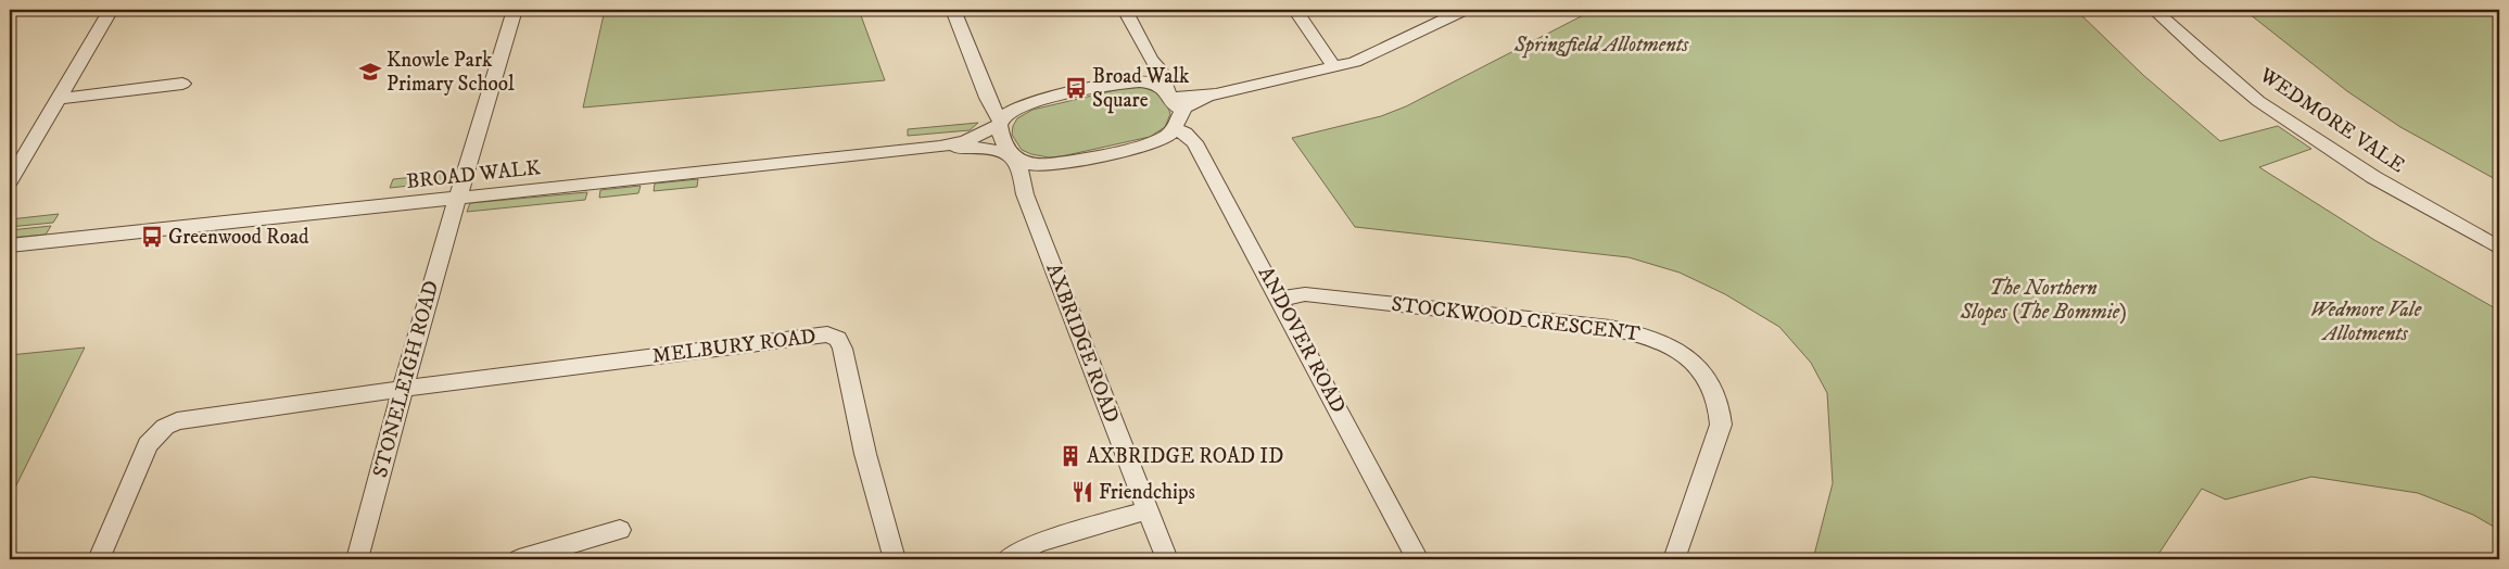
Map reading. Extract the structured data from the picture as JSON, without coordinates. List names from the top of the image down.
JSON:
{
  "streets": {
    "street": [
      "WEDMORE VALE",
      "BROAD WALK",
      "STOCKWOOD CRESCENT",
      "ANDOVER ROAD",
      "AXBRIDGE ROAD",
      "MELBURY ROAD",
      "STONELEIGH ROAD"
    ]
  },
  "crossings": [
    ["BROAD WALK", "AXBRIDGE ROAD"],
    ["BROAD WALK", "STONELEIGH ROAD"],
    ["STOCKWOOD CRESCENT", "ANDOVER ROAD"],
    ["MELBURY ROAD", "STONELEIGH ROAD"]
  ],
  "parks": ["Springfield Allotments", "The Northern Slopes (The Bommie)", "Wedmore Vale Allotments"],
  "places": {
    "school or university": ["Knowle Park Primary School"],
    "bus stop": ["Broad Walk Square", "Greenwood Road"],
    "building": ["AXBRIDGE ROAD ID"],
    "restaurant": ["Friendchips"]
  }
}
